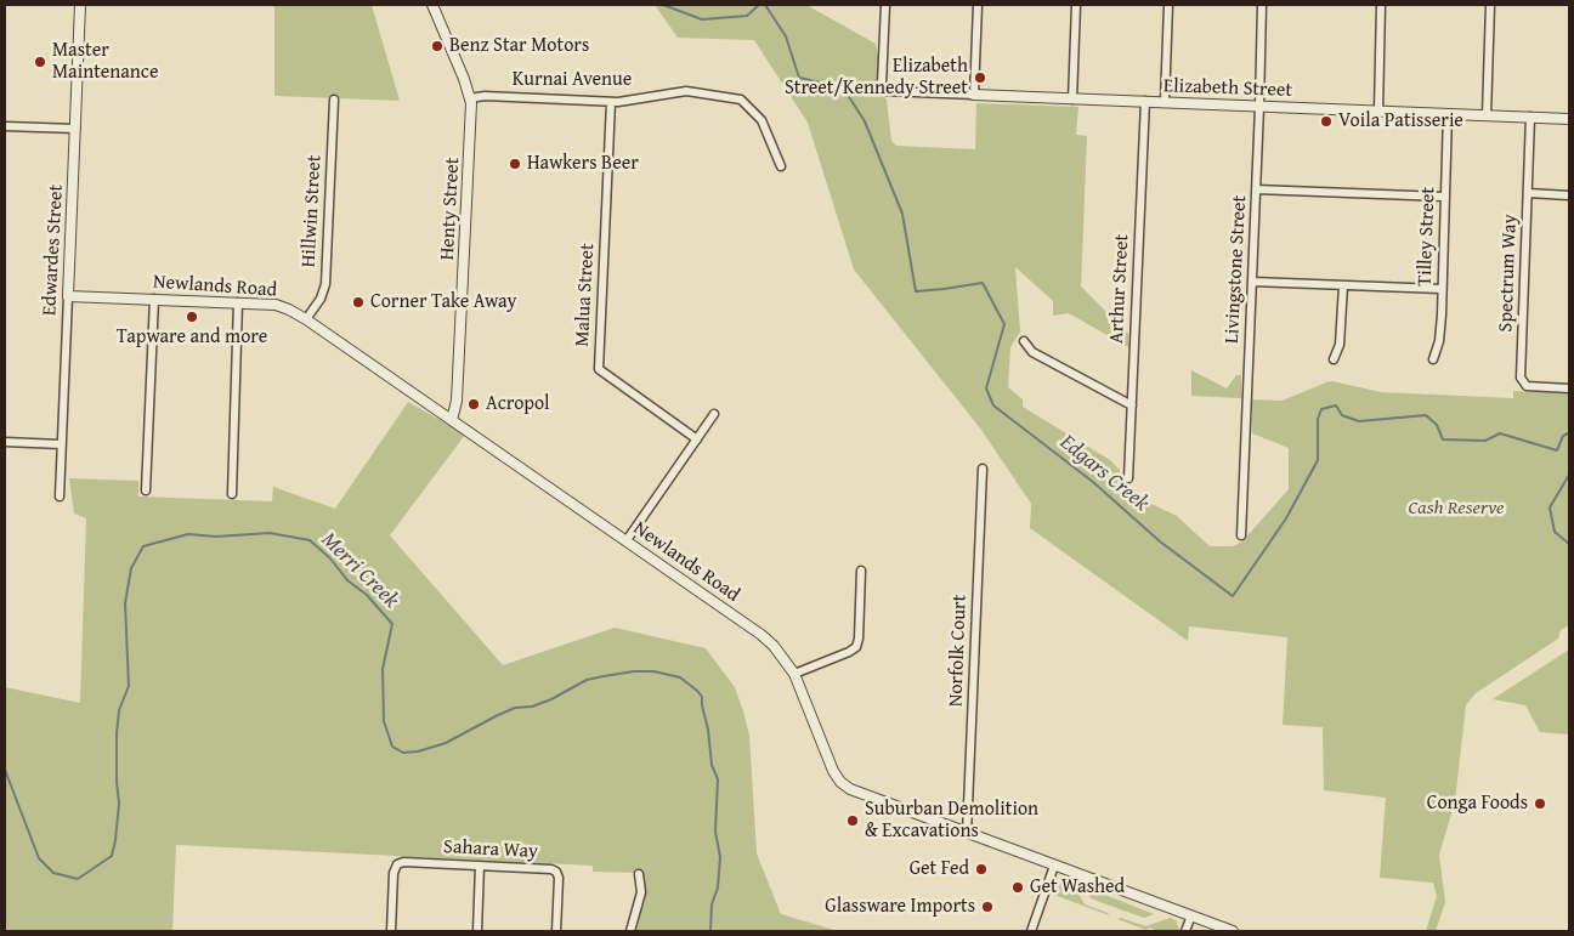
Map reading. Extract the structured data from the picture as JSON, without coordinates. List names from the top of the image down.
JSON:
{
  "streets": {
    "street": [
      "Kurnai Avenue",
      "Elizabeth Street",
      "Henty Street",
      "Hillwin Street",
      "Tilley Street",
      "Edwardes Street",
      "Livingstone Street",
      "Spectrum Way",
      "Newlands Road",
      "Arthur Street",
      "Malua Street",
      "Norfolk Court",
      "Sahara Way"
    ]
  },
  "crossings": [
    ["Kurnai Avenue", "Henty Street"],
    ["Kurnai Avenue", "Malua Street"],
    ["Elizabeth Street", "Tilley Street"],
    ["Elizabeth Street", "Livingstone Street"],
    ["Elizabeth Street", "Spectrum Way"],
    ["Elizabeth Street", "Arthur Street"],
    ["Henty Street", "Newlands Road"],
    ["Hillwin Street", "Newlands Road"],
    ["Edwardes Street", "Newlands Road"],
    ["Newlands Road", "Norfolk Court"]
  ],
  "water": ["Edgars Creek", "Merri Creek"],
  "parks": ["Cash Reserve"],
  "places": [
    "Benz Star Motors",
    "Master Maintenance",
    "Elizabeth Street/Kennedy Street",
    "Voila Patisserie",
    "Hawkers Beer",
    "Corner Take Away",
    "Tapware and more",
    "Acropol",
    "Conga Foods",
    "Suburban Demolition & Excavations",
    "Get Fed",
    "Get Washed",
    "Glassware Imports"
  ]
}
